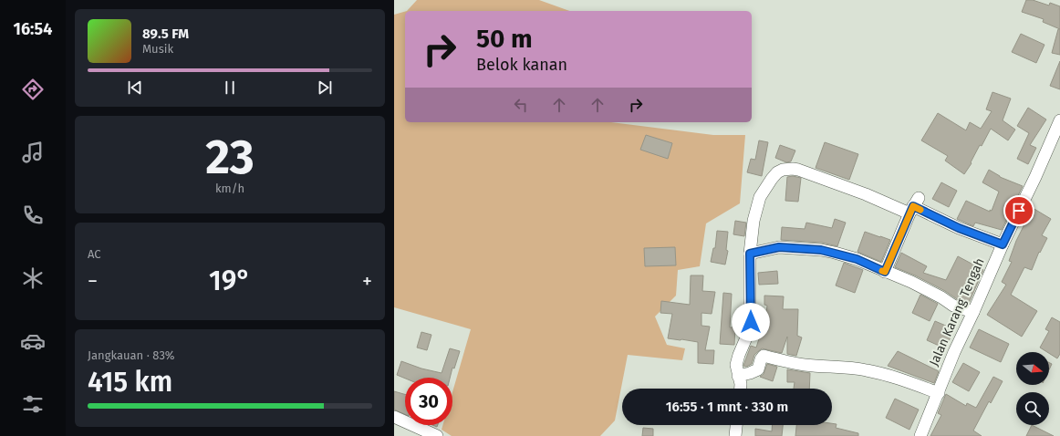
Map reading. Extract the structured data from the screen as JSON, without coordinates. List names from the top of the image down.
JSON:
{
  "streets": {
    "street": ["Jalan Karang Tengah"]
  },
  "north": "right",
  "page": {
    "tabs": "16:54",
    "turn": ["50 m", "Belok kanan"],
    "song": ["89.5 FM", "Musik"],
    "tile": [
      ["23", "km/h"],
      "AC",
      ["Jangkauan · 83%", "415 km"]
    ],
    "heat": ["−", "19°", "+"],
    "limit": "30",
    "trip": "16:55 · 1 mnt · 330 m"
  }
}
